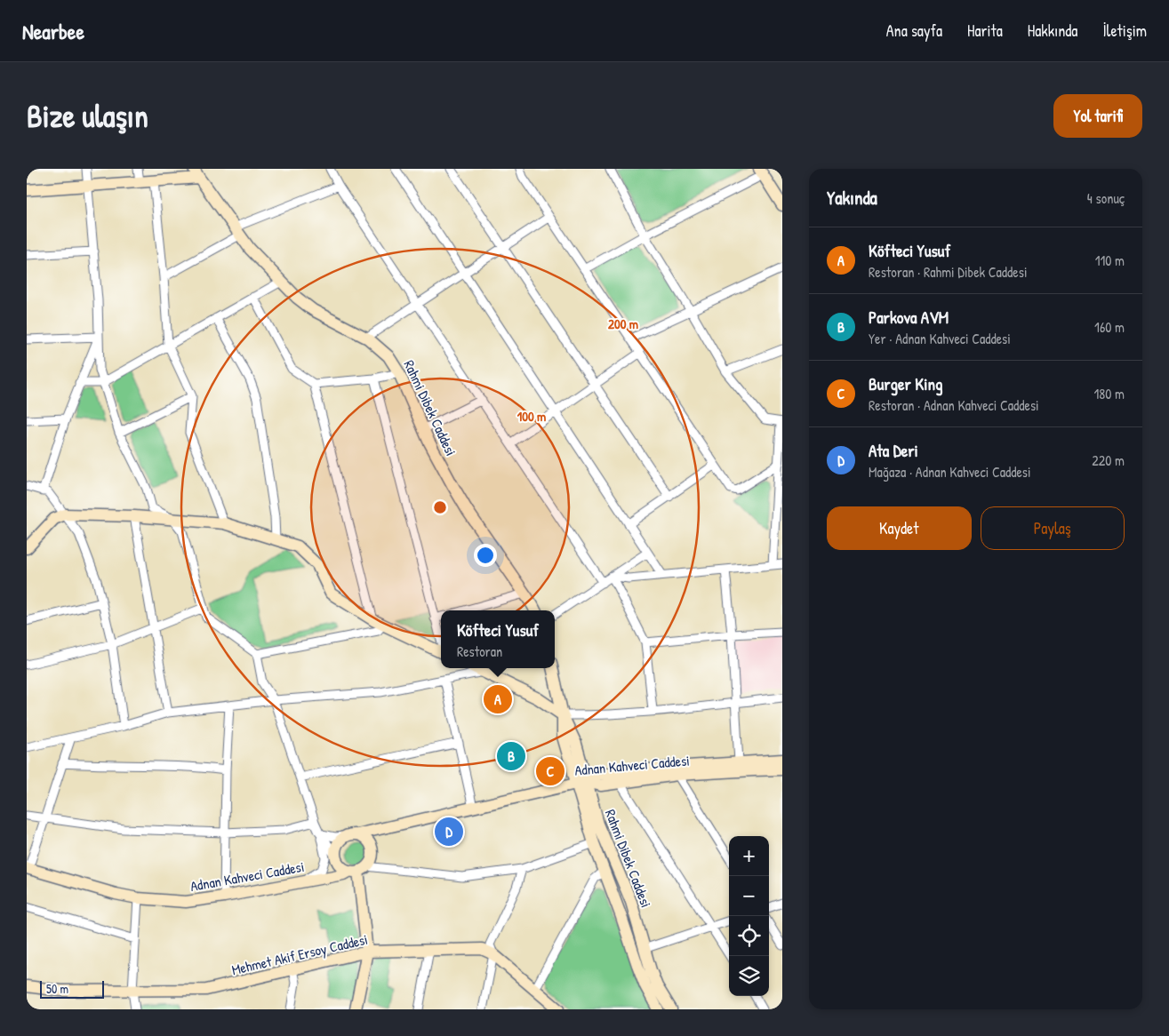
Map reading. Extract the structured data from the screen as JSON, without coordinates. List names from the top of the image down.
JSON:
{
  "streets": {
    "street": ["Rahmi Dibek Caddesi", "Adnan Kahveci Caddesi", "Mehmet Akif Ersoy Caddesi"]
  },
  "crossings": [
    ["Rahmi Dibek Caddesi", "Adnan Kahveci Caddesi"]
  ],
  "scale_bar": "50 m",
  "page": {
    "header": "Nearbee",
    "nav": [
      "Ana sayfa",
      "Harita",
      "Hakkında",
      "İletişim"
    ],
    "buttons": [
      "Yol tarifi",
      ["Kaydet", "Paylaş"]
    ],
    "title": "Bize ulaşın",
    "heading": ["Yakında", "4 sonuç"],
    "list": [
      {
        "mark": "A",
        "name": "Köfteci Yusuf",
        "note": "Restoran · Rahmi Dibek Caddesi",
        "value": "110 m"
      },
      {
        "mark": "B",
        "name": "Parkova AVM",
        "note": "Yer · Adnan Kahveci Caddesi",
        "value": "160 m"
      },
      {
        "mark": "C",
        "name": "Burger King",
        "note": "Restoran · Adnan Kahveci Caddesi",
        "value": "180 m"
      },
      {
        "mark": "D",
        "name": "Ata Deri",
        "note": "Mağaza · Adnan Kahveci Caddesi",
        "value": "220 m"
      }
    ],
    "popup": ["Köfteci Yusuf", "Restoran"],
    "pins": [
      "A",
      "B",
      "C",
      "D"
    ],
    "map_buttons": ["+", "−"],
    "scale": "50 m"
  },
  "rings": ["200 m", "100 m"]
}
